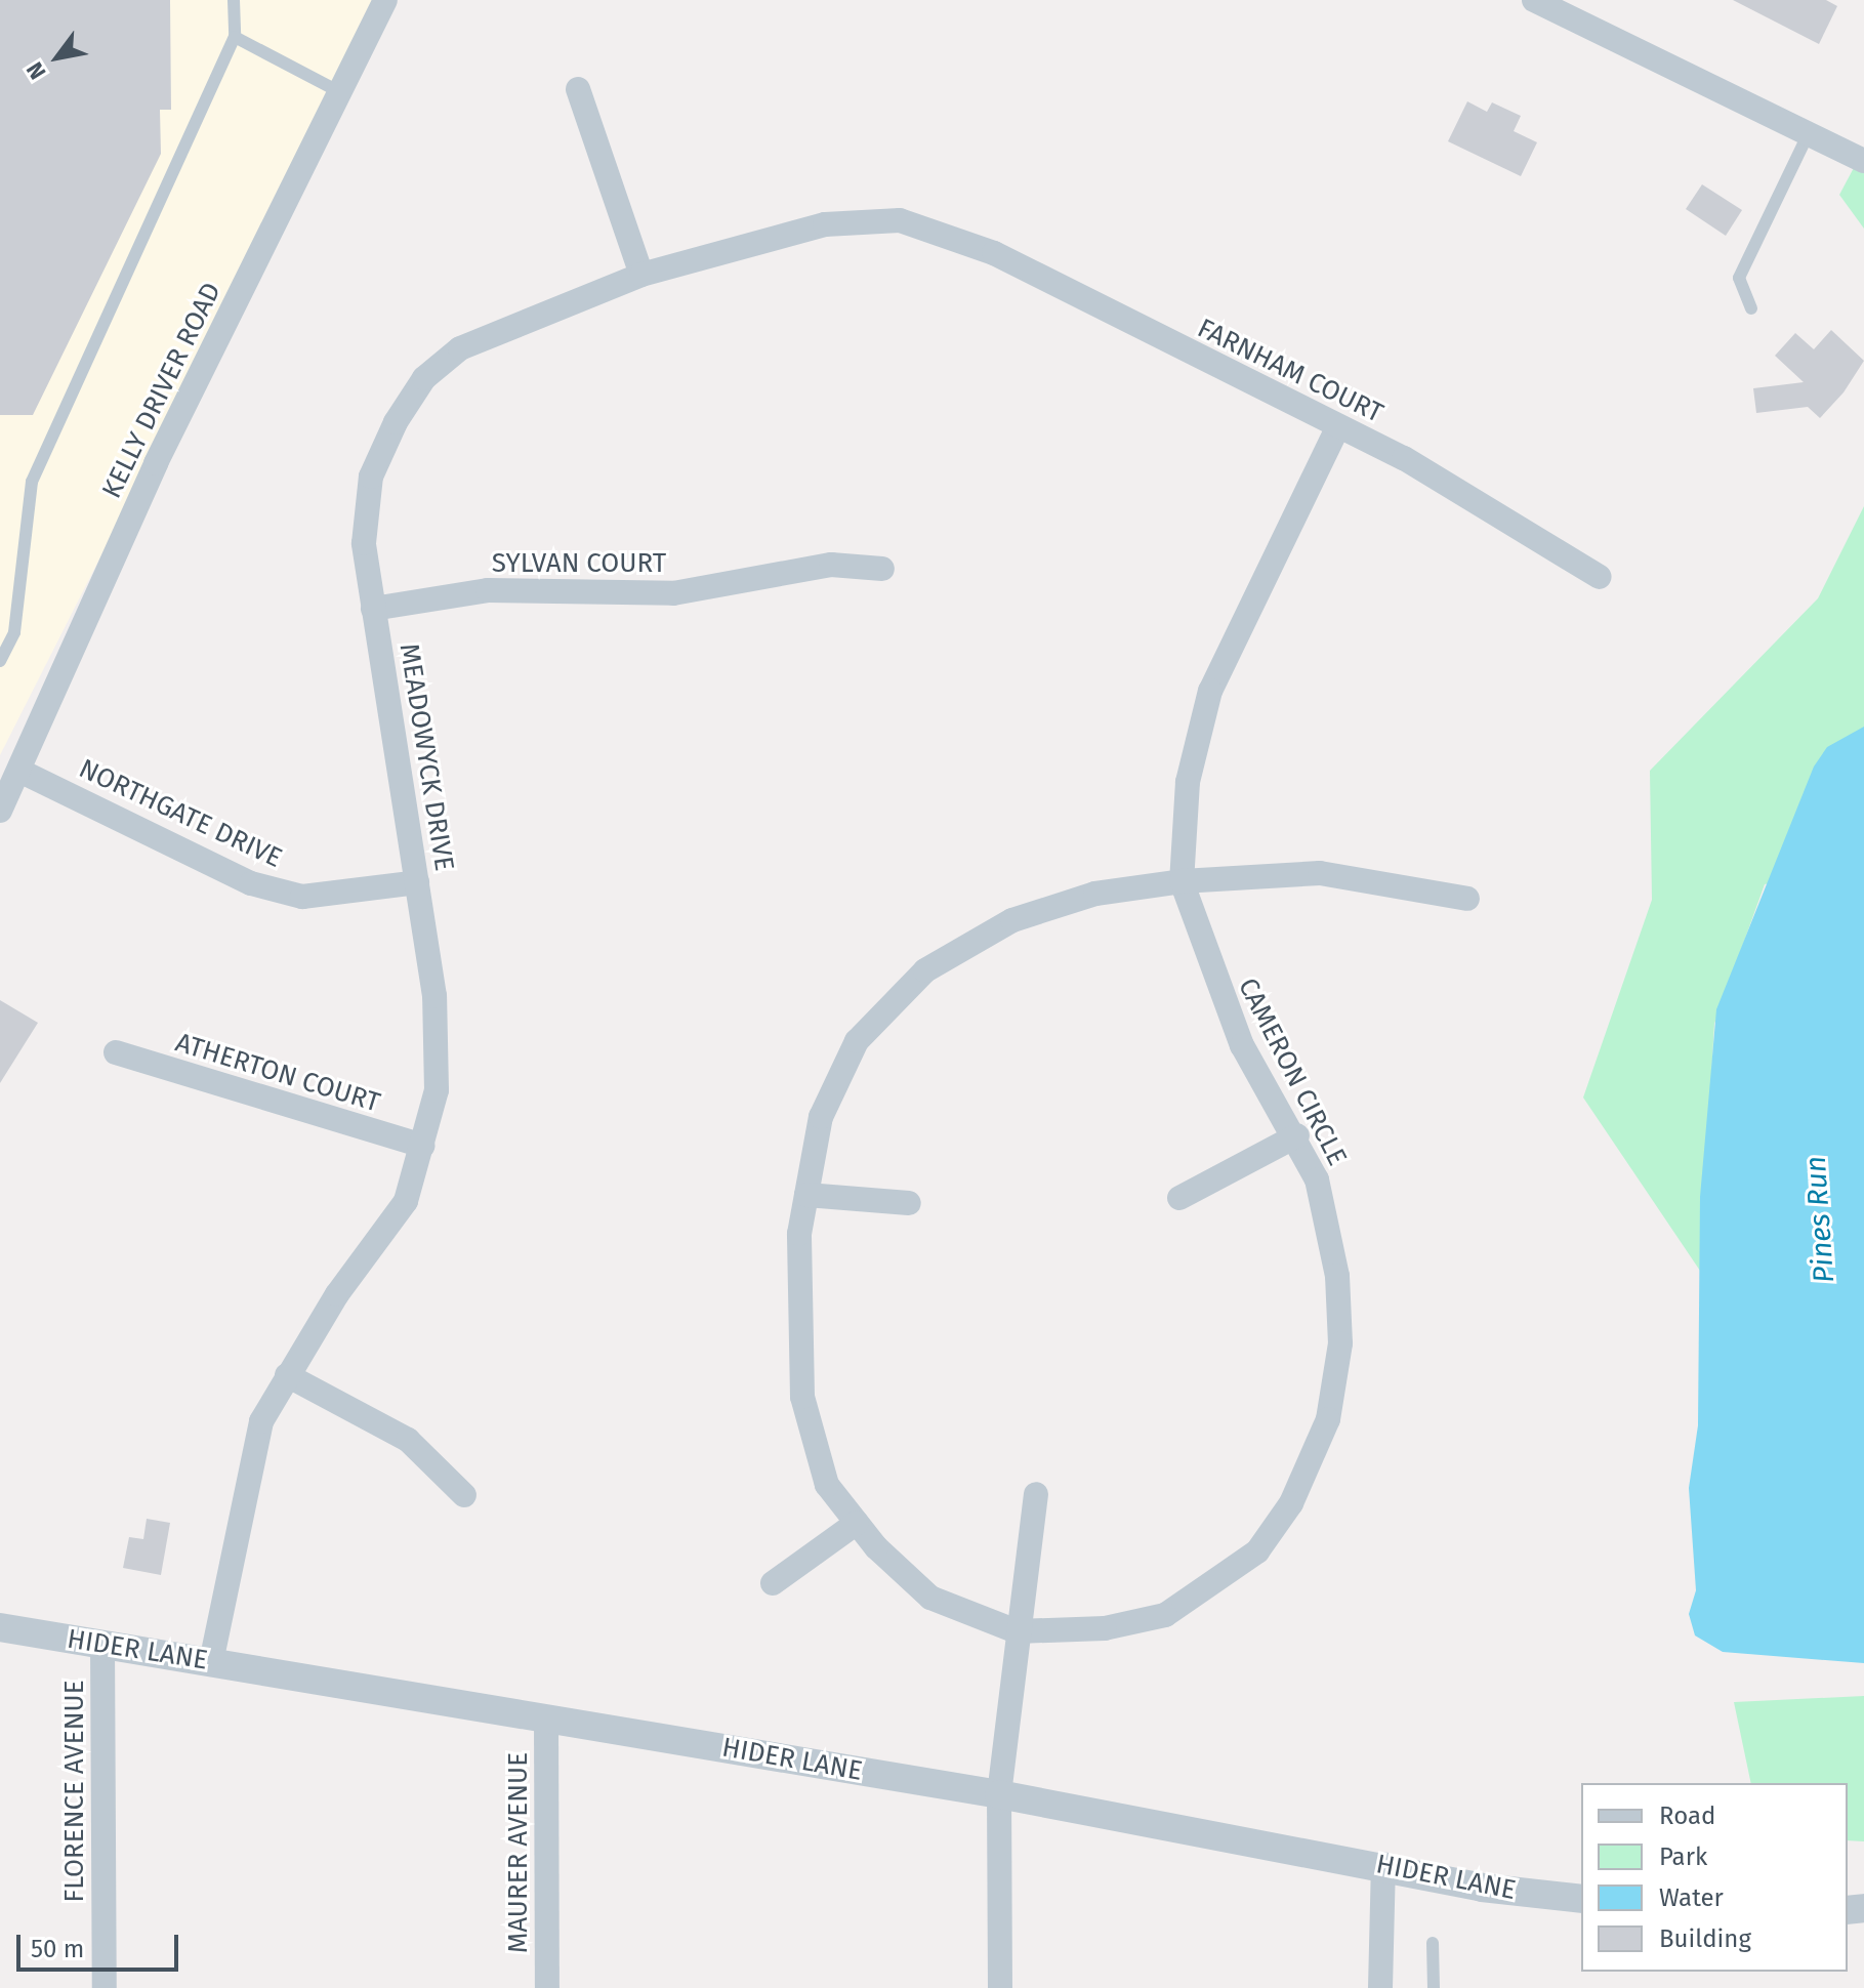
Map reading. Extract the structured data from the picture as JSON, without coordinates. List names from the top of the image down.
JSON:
{
  "streets": {
    "street": [
      "FARNHAM COURT",
      "KELLY DRIVER ROAD",
      "SYLVAN COURT",
      "MEADOWYCK DRIVE",
      "NORTHGATE DRIVE",
      "CAMERON CIRCLE",
      "ATHERTON COURT",
      "HIDER LANE",
      "FLORENCE AVENUE",
      "MAURER AVENUE"
    ]
  },
  "crossings": [
    ["FARNHAM COURT", "MEADOWYCK DRIVE"],
    ["FARNHAM COURT", "CAMERON CIRCLE"],
    ["KELLY DRIVER ROAD", "NORTHGATE DRIVE"],
    ["SYLVAN COURT", "MEADOWYCK DRIVE"],
    ["MEADOWYCK DRIVE", "NORTHGATE DRIVE"],
    ["MEADOWYCK DRIVE", "ATHERTON COURT"],
    ["MEADOWYCK DRIVE", "HIDER LANE"],
    ["HIDER LANE", "FLORENCE AVENUE"],
    ["HIDER LANE", "MAURER AVENUE"]
  ],
  "water": ["Pines Run"],
  "legend": [
    "Road",
    "Park",
    "Water",
    "Building"
  ],
  "scale_bar": "50 m",
  "north": "bottom left"
}
